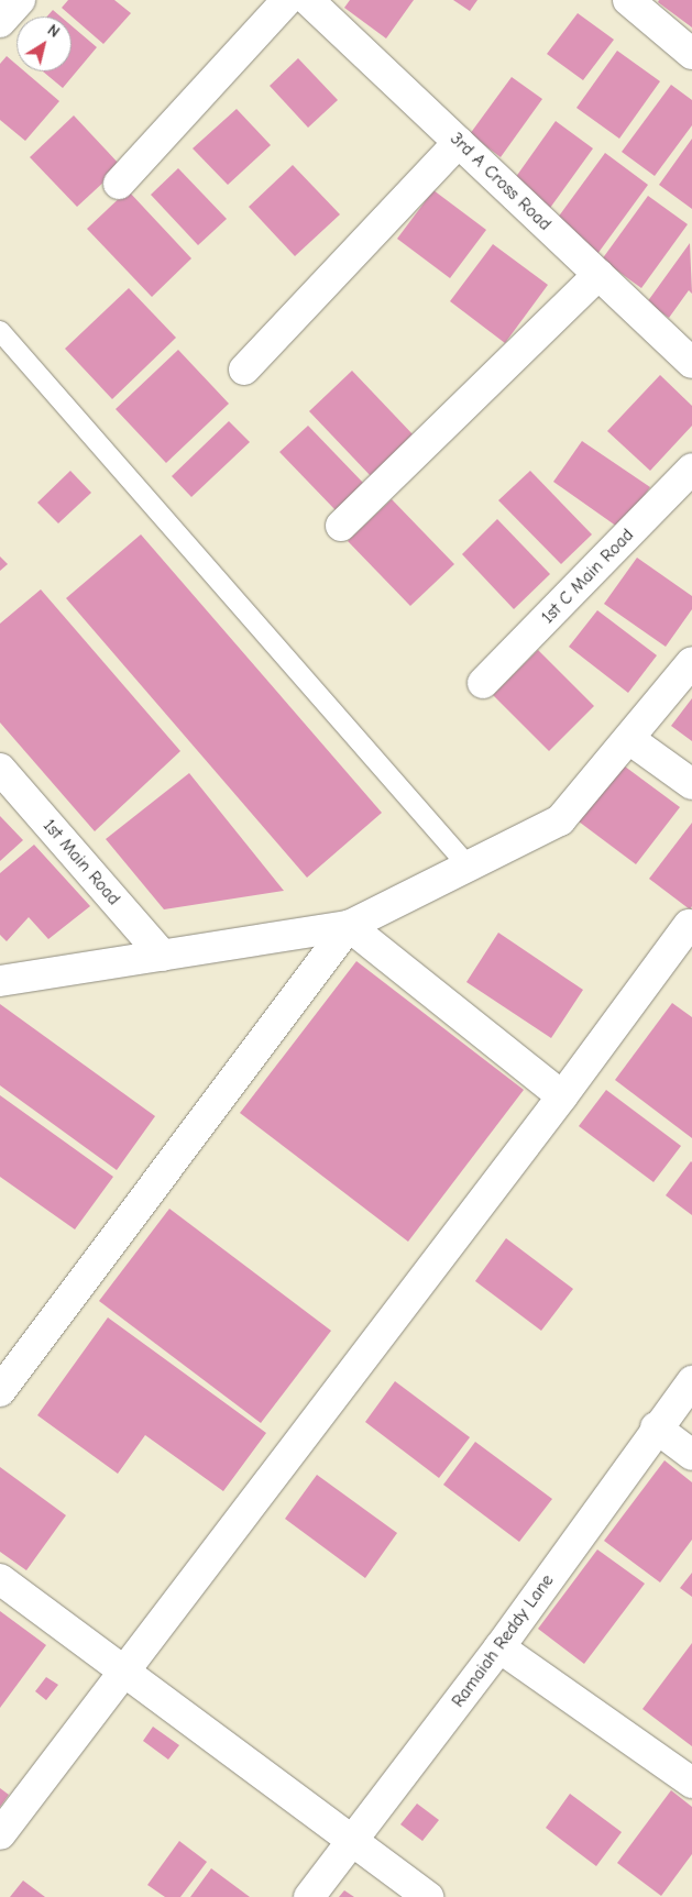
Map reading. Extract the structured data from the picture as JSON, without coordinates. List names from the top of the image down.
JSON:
{
  "streets": {
    "street": [
      "3rd A Cross Road",
      "1st C Main Road",
      "1st Main Road",
      "Ramaiah Reddy Lane"
    ]
  },
  "north": "top right"
}
